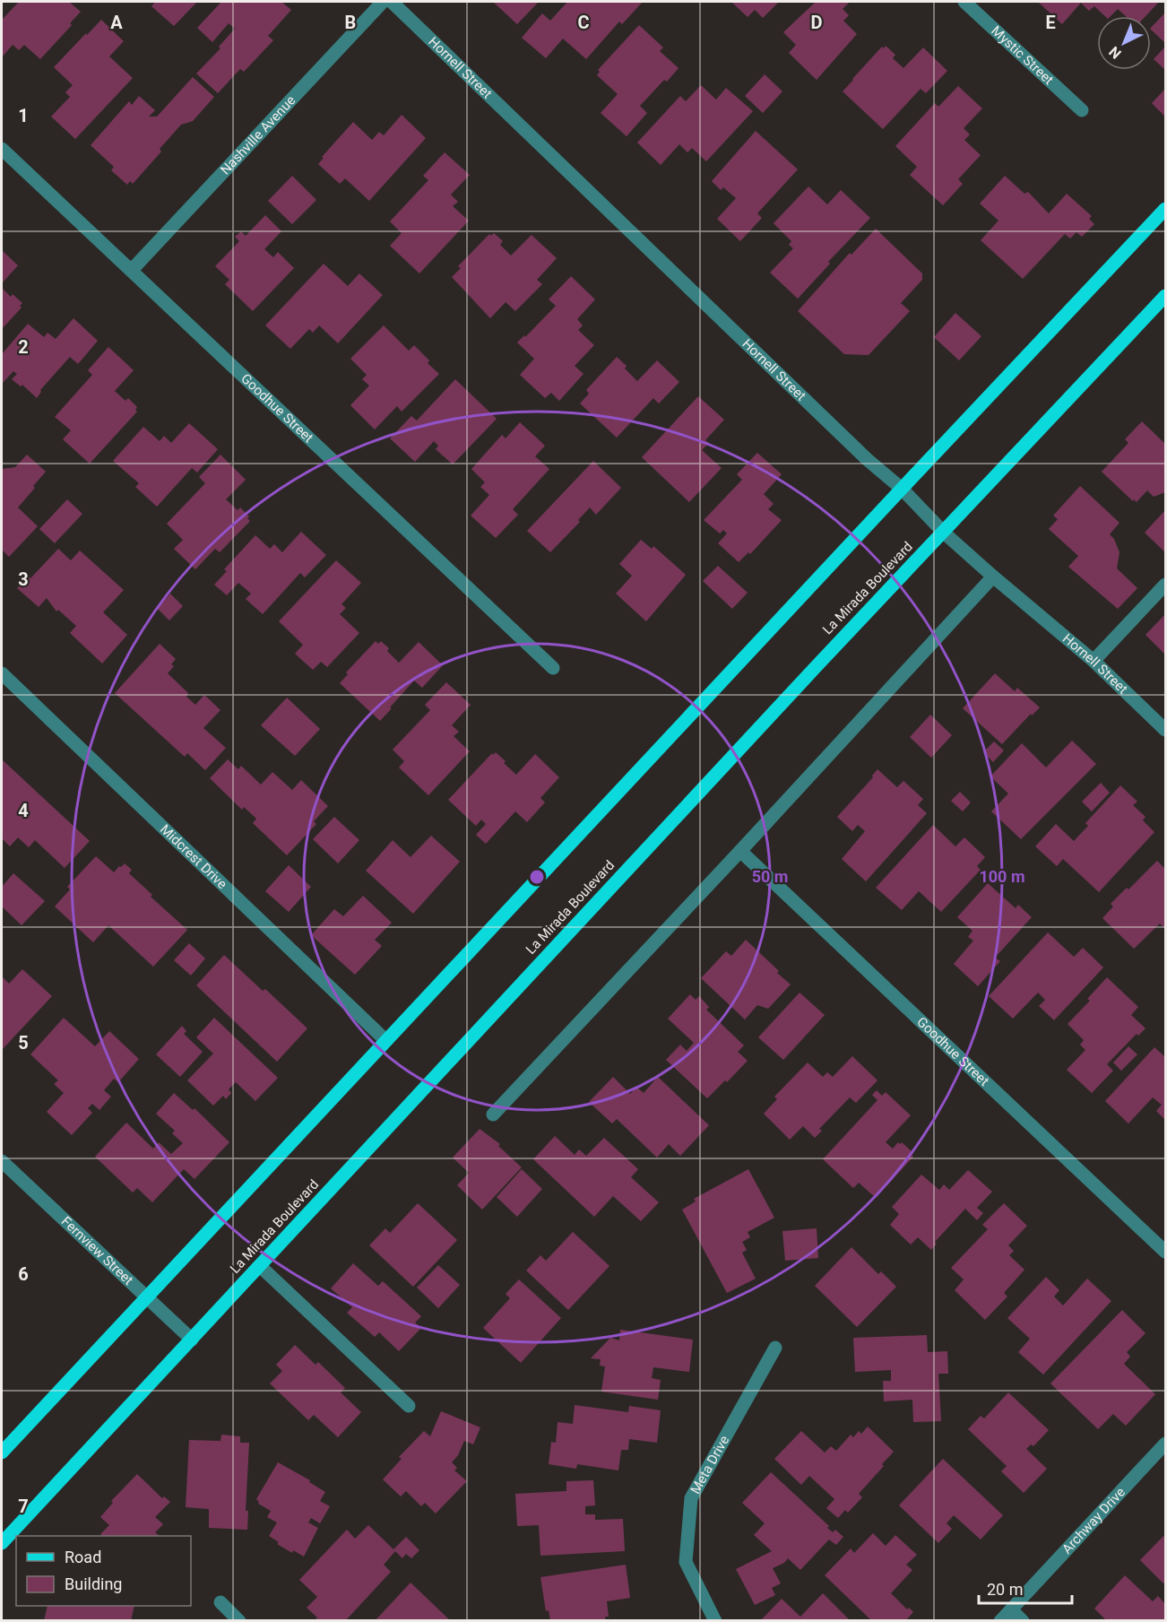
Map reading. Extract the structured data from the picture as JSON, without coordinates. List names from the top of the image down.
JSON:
{
  "streets": {
    "main road": ["La Mirada Boulevard"],
    "street": [
      "Mystic Street",
      "Hornell Street",
      "Nashville Avenue",
      "Goodhue Street",
      "Midcrest Drive",
      "Fernview Street",
      "Meta Drive",
      "Archway Drive"
    ]
  },
  "crossings": [
    ["Hornell Street", "La Mirada Boulevard"],
    ["Nashville Avenue", "Goodhue Street"],
    ["La Mirada Boulevard", "Fernview Street"]
  ],
  "legend": ["Road", "Building"],
  "scale_bar": "20 m",
  "north": "bottom left",
  "grid": {
    "columns": [
      "A",
      "B",
      "C",
      "D",
      "E"
    ],
    "rows": [
      "1",
      "2",
      "3",
      "4",
      "5",
      "6",
      "7"
    ]
  },
  "rings": ["50 m", "100 m"]
}
